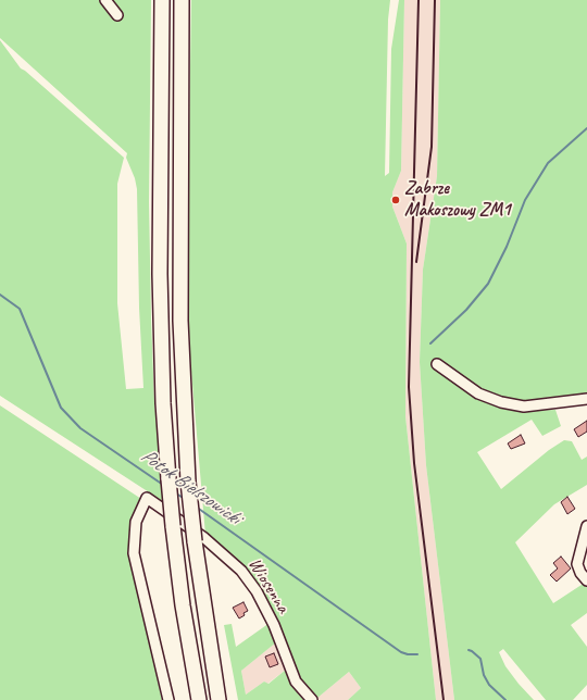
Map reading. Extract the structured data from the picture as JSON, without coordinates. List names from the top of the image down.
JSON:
{
  "streets": {
    "street": ["Wiosenna"]
  },
  "water": ["Potok Bielszowicki"],
  "places": ["Zabrze Makoszowy ZM1"]
}
